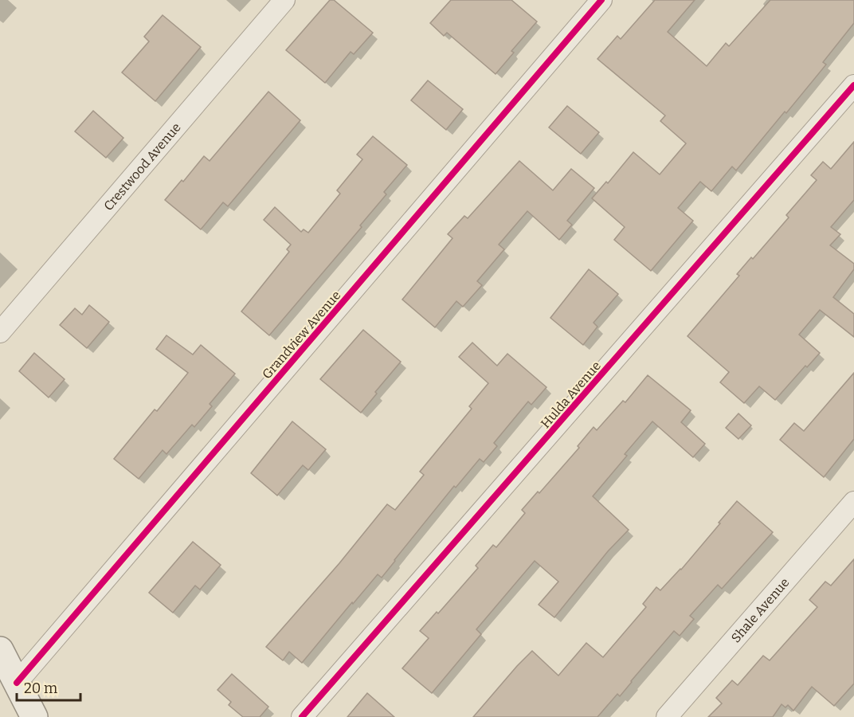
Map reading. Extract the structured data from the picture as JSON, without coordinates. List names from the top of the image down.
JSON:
{
  "streets": {
    "street": [
      "Crestwood Avenue",
      "Grandview Avenue",
      "Hulda Avenue",
      "Shale Avenue"
    ]
  },
  "scale_bar": "20 m"
}
